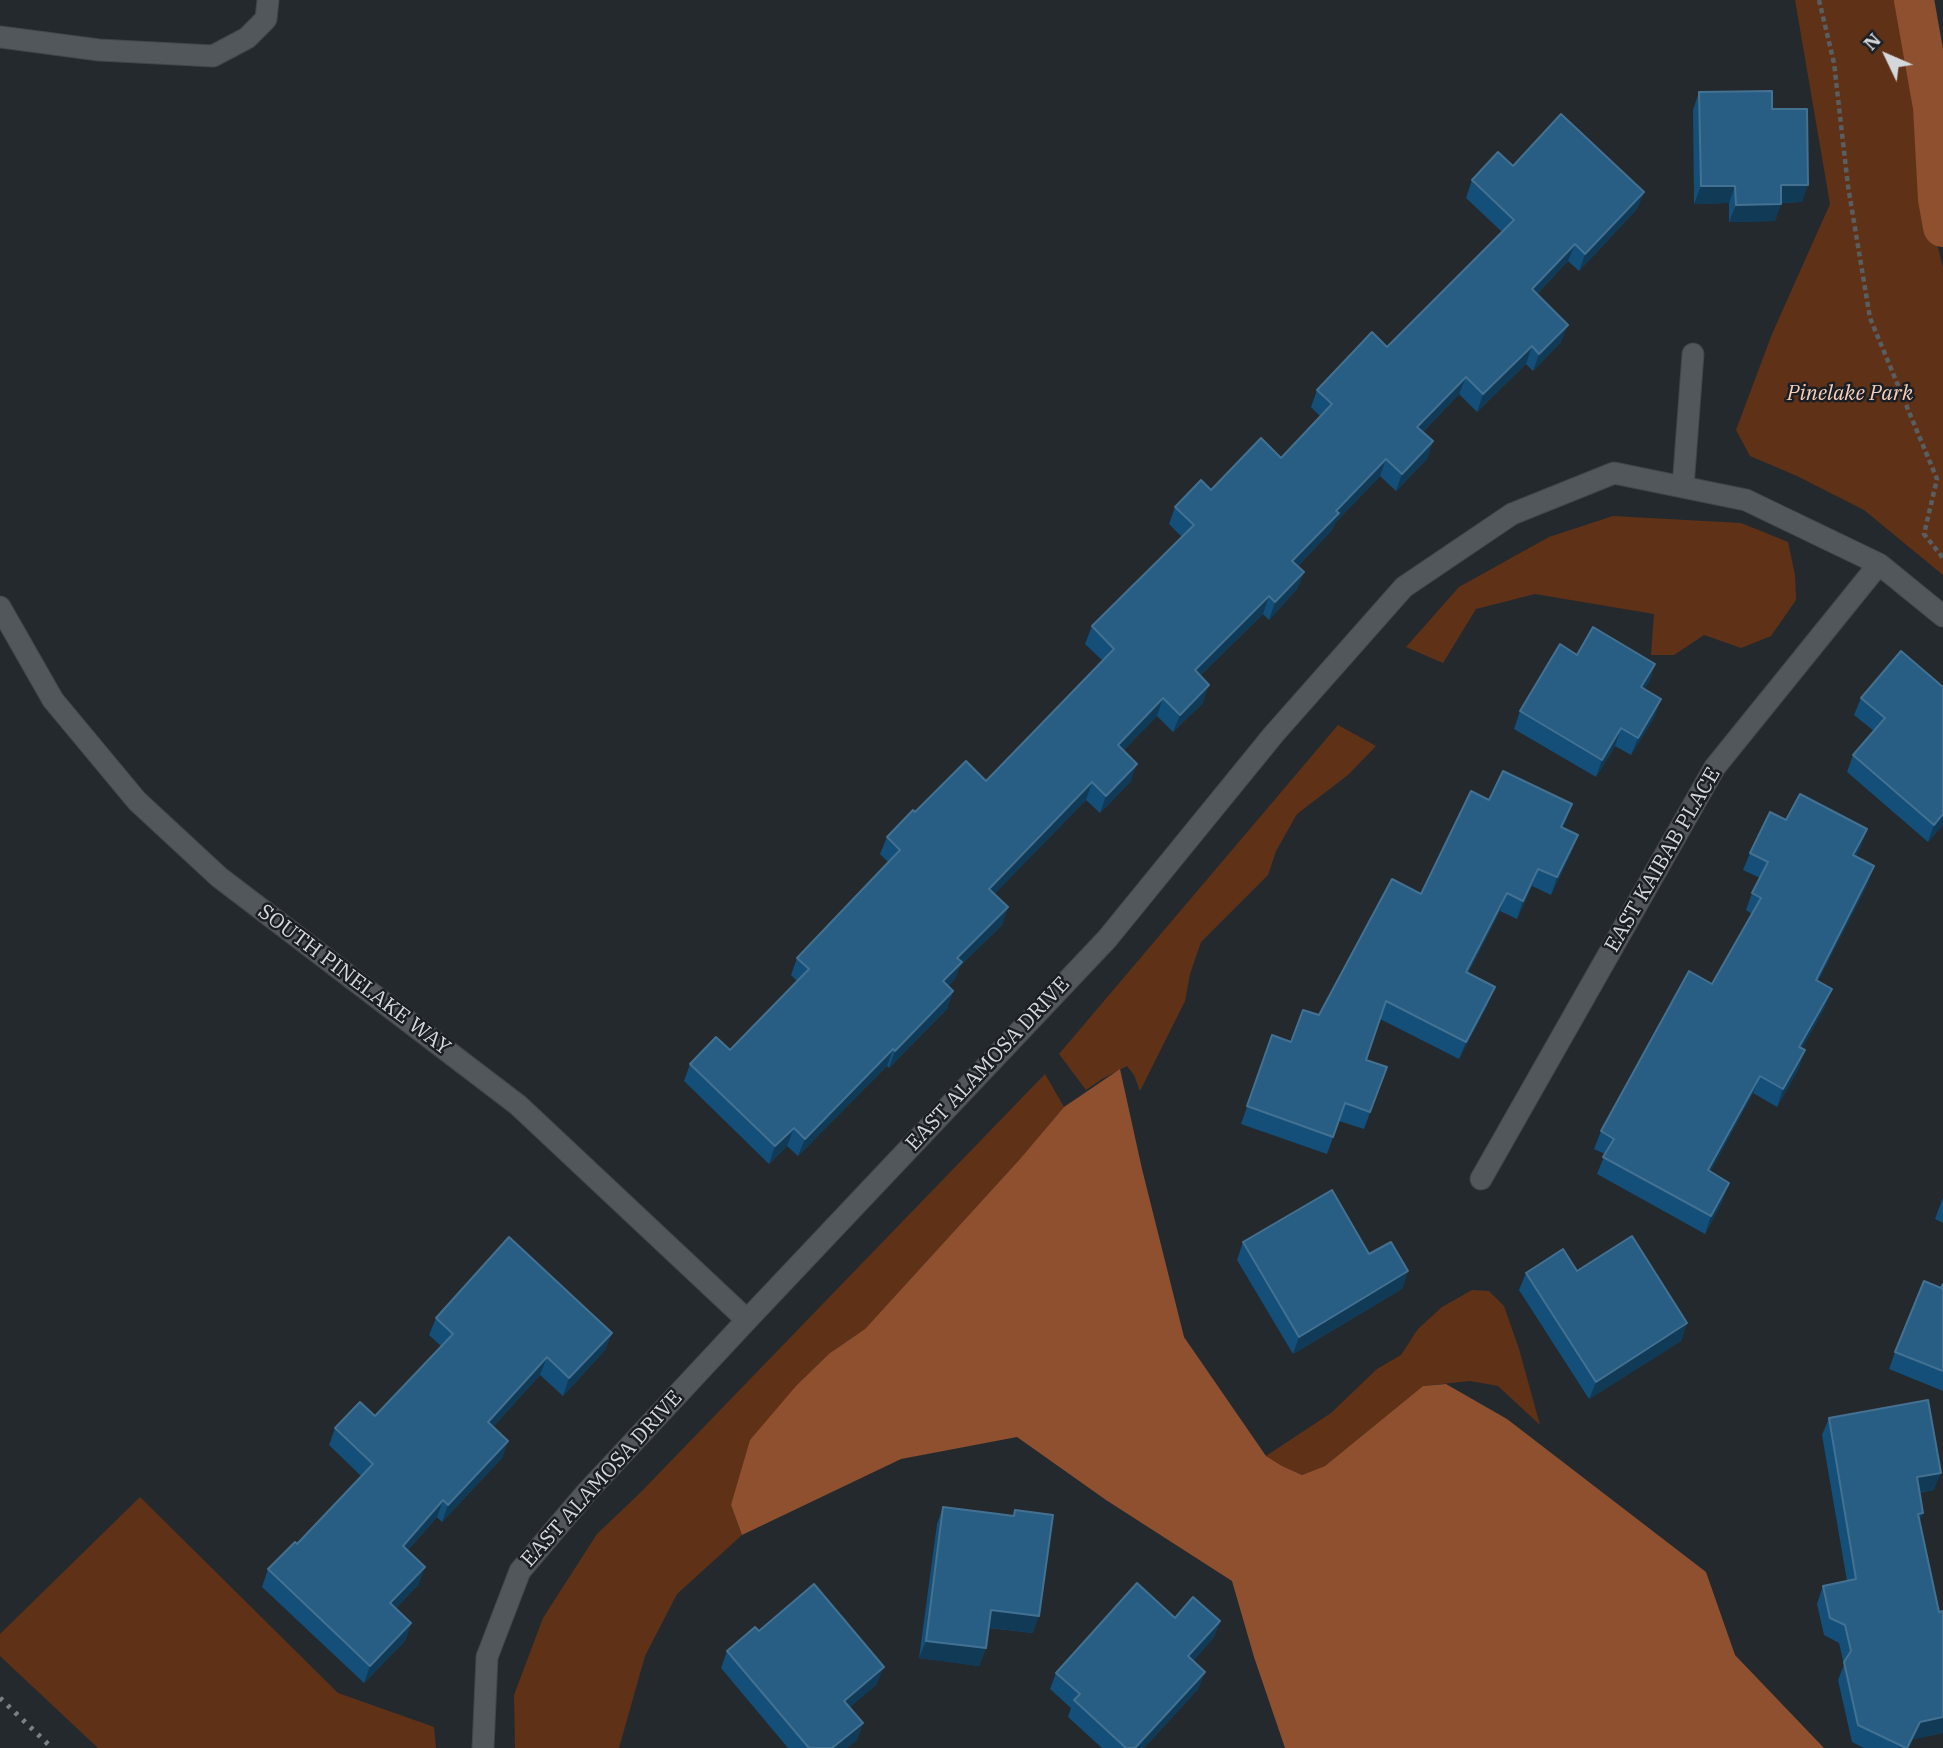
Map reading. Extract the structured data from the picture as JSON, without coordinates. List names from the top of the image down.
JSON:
{
  "streets": {
    "street": ["EAST KAIBAB PLACE", "SOUTH PINELAKE WAY", "EAST ALAMOSA DRIVE"]
  },
  "crossings": [
    ["SOUTH PINELAKE WAY", "EAST ALAMOSA DRIVE"]
  ],
  "parks": ["Pinelake Park"],
  "north": "top left"
}
